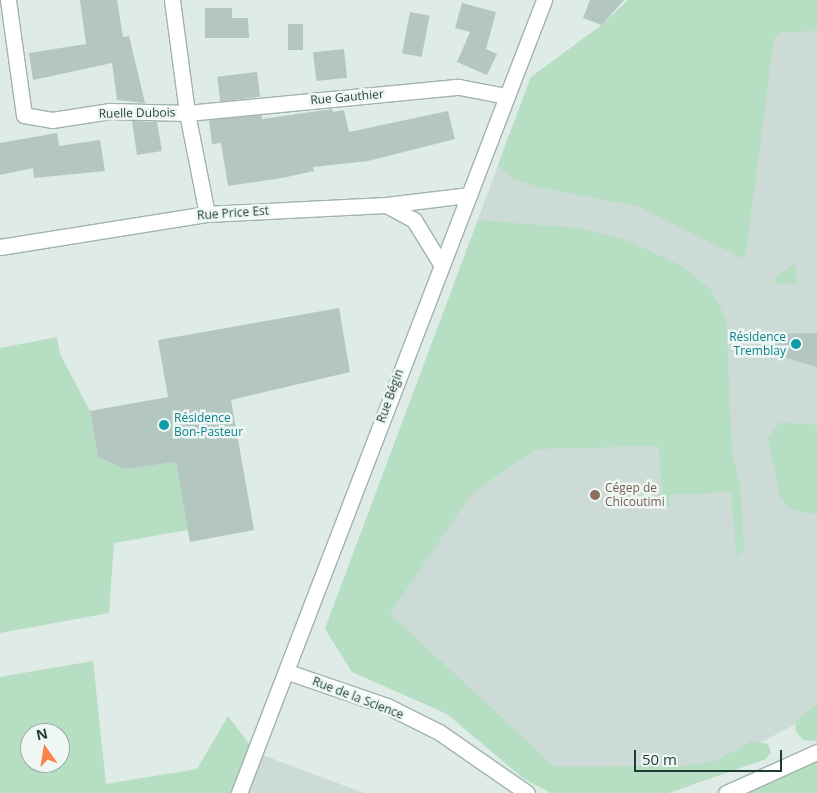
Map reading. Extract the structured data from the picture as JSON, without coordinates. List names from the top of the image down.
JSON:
{
  "streets": {
    "street": [
      "Rue Gauthier",
      "Ruelle Dubois",
      "Rue Price Est",
      "Rue Bégin",
      "Rue de la Science"
    ]
  },
  "crossings": [
    ["Rue Gauthier", "Ruelle Dubois"],
    ["Rue Gauthier", "Rue Bégin"],
    ["Rue Price Est", "Rue Bégin"],
    ["Rue Bégin", "Rue de la Science"]
  ],
  "places": ["Résidence Tremblay", "Résidence Bon-Pasteur", "Cégep de Chicoutimi"],
  "scale_bar": "50 m",
  "north": "top"
}
